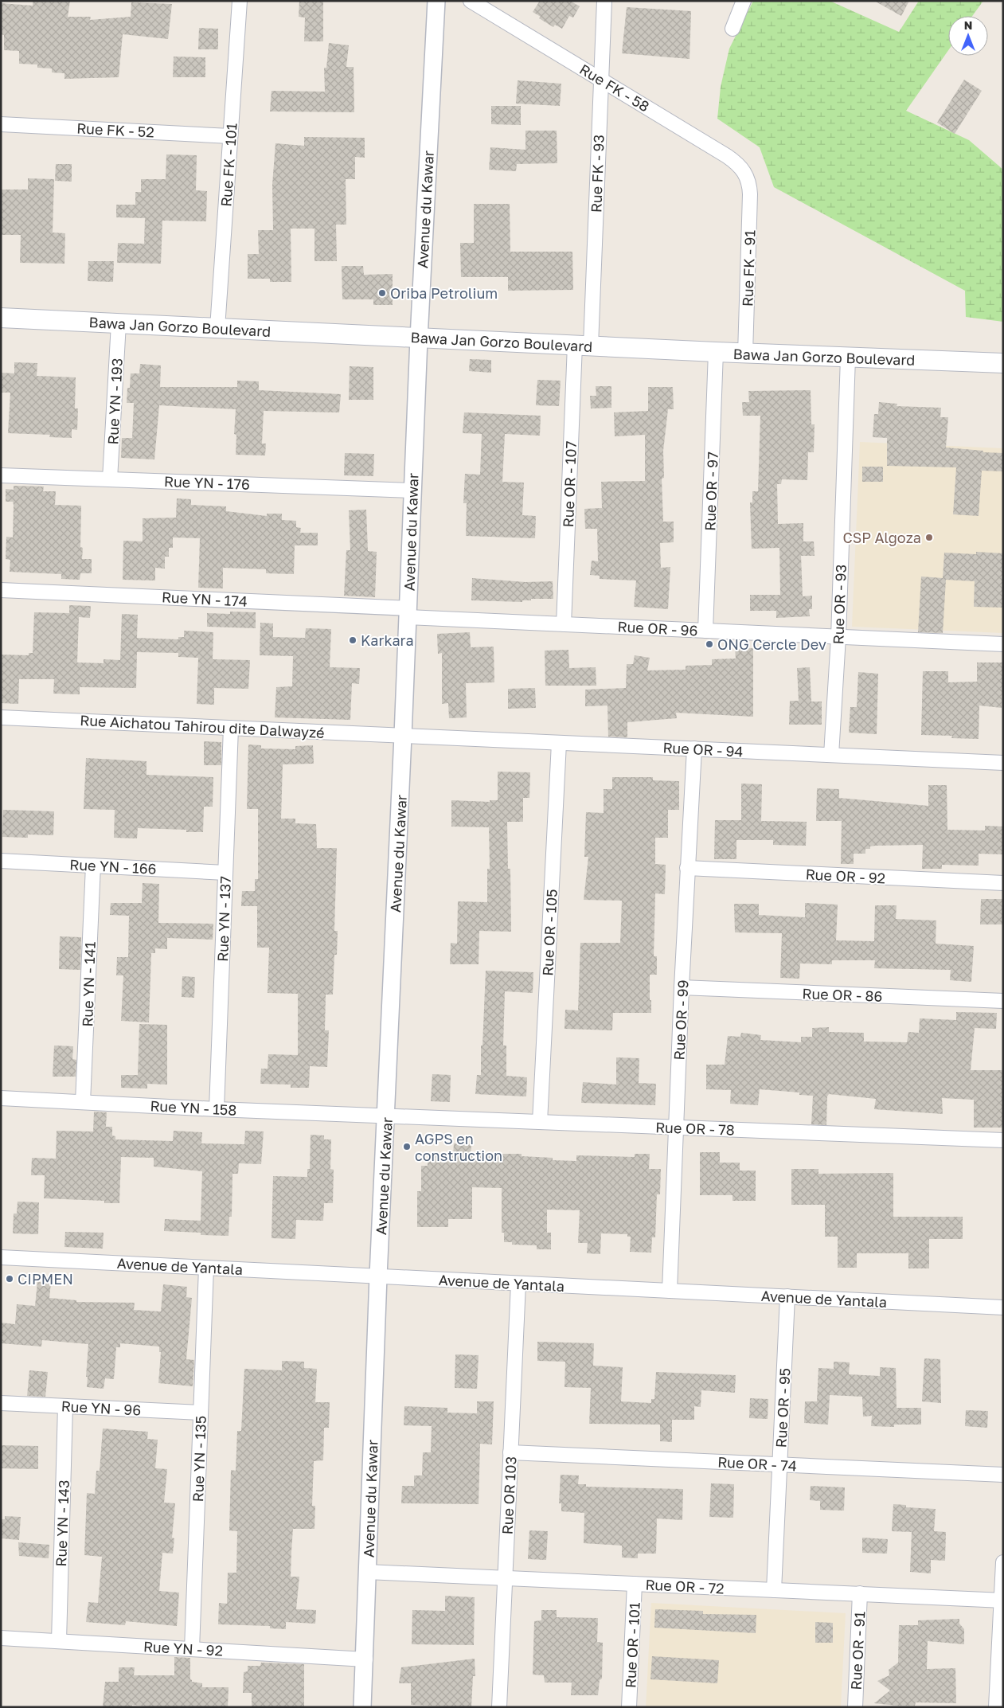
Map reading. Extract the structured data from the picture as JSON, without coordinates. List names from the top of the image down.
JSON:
{
  "streets": {
    "main road": ["Bawa Jan Gorzo Boulevard"],
    "street": [
      "Rue FK - 58",
      "Rue FK - 52",
      "Rue FK - 101",
      "Rue FK - 93",
      "Avenue du Kawar",
      "Rue FK - 91",
      "Rue YN - 193",
      "Rue YN - 176",
      "Rue OR - 107",
      "Rue OR - 97",
      "Rue YN - 174",
      "Rue OR - 93",
      "Rue OR - 96",
      "Rue Aichatou Tahirou dite Dalwayzé",
      "Rue OR - 94",
      "Rue YN - 166",
      "Rue OR - 92",
      "Rue YN - 137",
      "Rue OR - 105",
      "Rue YN - 141",
      "Rue OR - 86",
      "Rue OR - 99",
      "Rue YN - 158",
      "Rue OR - 78",
      "Avenue de Yantala",
      "Rue YN - 96",
      "Rue OR - 95",
      "Rue YN - 135",
      "Rue OR - 74",
      "Rue OR 103",
      "Rue YN - 143",
      "Rue OR - 72",
      "Rue OR - 101",
      "Rue YN - 92",
      "Rue OR - 91"
    ]
  },
  "crossings": [
    ["Rue FK - 58", "Rue FK - 93"],
    ["Rue FK - 58", "Rue FK - 91"],
    ["Rue FK - 52", "Rue FK - 101"],
    ["Rue FK - 101", "Bawa Jan Gorzo Boulevard"],
    ["Rue FK - 93", "Bawa Jan Gorzo Boulevard"],
    ["Rue FK - 93", "Rue OR - 107"],
    ["Avenue du Kawar", "Bawa Jan Gorzo Boulevard"],
    ["Avenue du Kawar", "Rue YN - 176"],
    ["Avenue du Kawar", "Rue YN - 174"],
    ["Avenue du Kawar", "Rue OR - 96"],
    ["Avenue du Kawar", "Rue Aichatou Tahirou dite Dalwayzé"],
    ["Avenue du Kawar", "Rue OR - 94"],
    ["Avenue du Kawar", "Rue YN - 158"],
    ["Avenue du Kawar", "Rue OR - 78"],
    ["Avenue du Kawar", "Avenue de Yantala"],
    ["Avenue du Kawar", "Rue OR - 72"],
    ["Avenue du Kawar", "Rue YN - 92"],
    ["Rue FK - 91", "Bawa Jan Gorzo Boulevard"],
    ["Bawa Jan Gorzo Boulevard", "Rue YN - 193"],
    ["Bawa Jan Gorzo Boulevard", "Rue OR - 107"],
    ["Bawa Jan Gorzo Boulevard", "Rue OR - 97"],
    ["Bawa Jan Gorzo Boulevard", "Rue OR - 93"],
    ["Rue YN - 193", "Rue YN - 176"],
    ["Rue OR - 107", "Rue OR - 96"],
    ["Rue OR - 97", "Rue OR - 96"],
    ["Rue YN - 174", "Rue OR - 96"],
    ["Rue OR - 93", "Rue OR - 96"],
    ["Rue OR - 93", "Rue OR - 94"],
    ["Rue Aichatou Tahirou dite Dalwayzé", "Rue OR - 94"],
    ["Rue Aichatou Tahirou dite Dalwayzé", "Rue YN - 137"],
    ["Rue OR - 94", "Rue OR - 105"],
    ["Rue OR - 94", "Rue OR - 99"],
    ["Rue YN - 166", "Rue YN - 137"],
    ["Rue YN - 166", "Rue YN - 141"],
    ["Rue OR - 92", "Rue OR - 99"],
    ["Rue YN - 137", "Rue YN - 158"],
    ["Rue OR - 105", "Rue OR - 78"],
    ["Rue YN - 141", "Rue YN - 158"],
    ["Rue OR - 86", "Rue OR - 99"],
    ["Rue OR - 99", "Rue OR - 78"],
    ["Rue OR - 99", "Avenue de Yantala"],
    ["Rue YN - 158", "Rue OR - 78"],
    ["Avenue de Yantala", "Rue OR - 95"],
    ["Avenue de Yantala", "Rue YN - 135"],
    ["Avenue de Yantala", "Rue OR 103"],
    ["Rue YN - 96", "Rue YN - 135"],
    ["Rue YN - 96", "Rue YN - 143"],
    ["Rue OR - 95", "Rue OR - 74"],
    ["Rue OR - 95", "Rue OR - 72"],
    ["Rue YN - 135", "Rue YN - 92"],
    ["Rue OR - 74", "Rue OR 103"],
    ["Rue OR 103", "Rue OR - 72"],
    ["Rue YN - 143", "Rue YN - 92"],
    ["Rue OR - 72", "Rue OR - 101"],
    ["Rue OR - 72", "Rue OR - 91"]
  ],
  "places": [
    "Oriba Petrolium",
    "CSP Algoza",
    "Karkara",
    "ONG Cercle Dev",
    "AGPS en construction",
    "CIPMEN"
  ],
  "north": "top"
}
